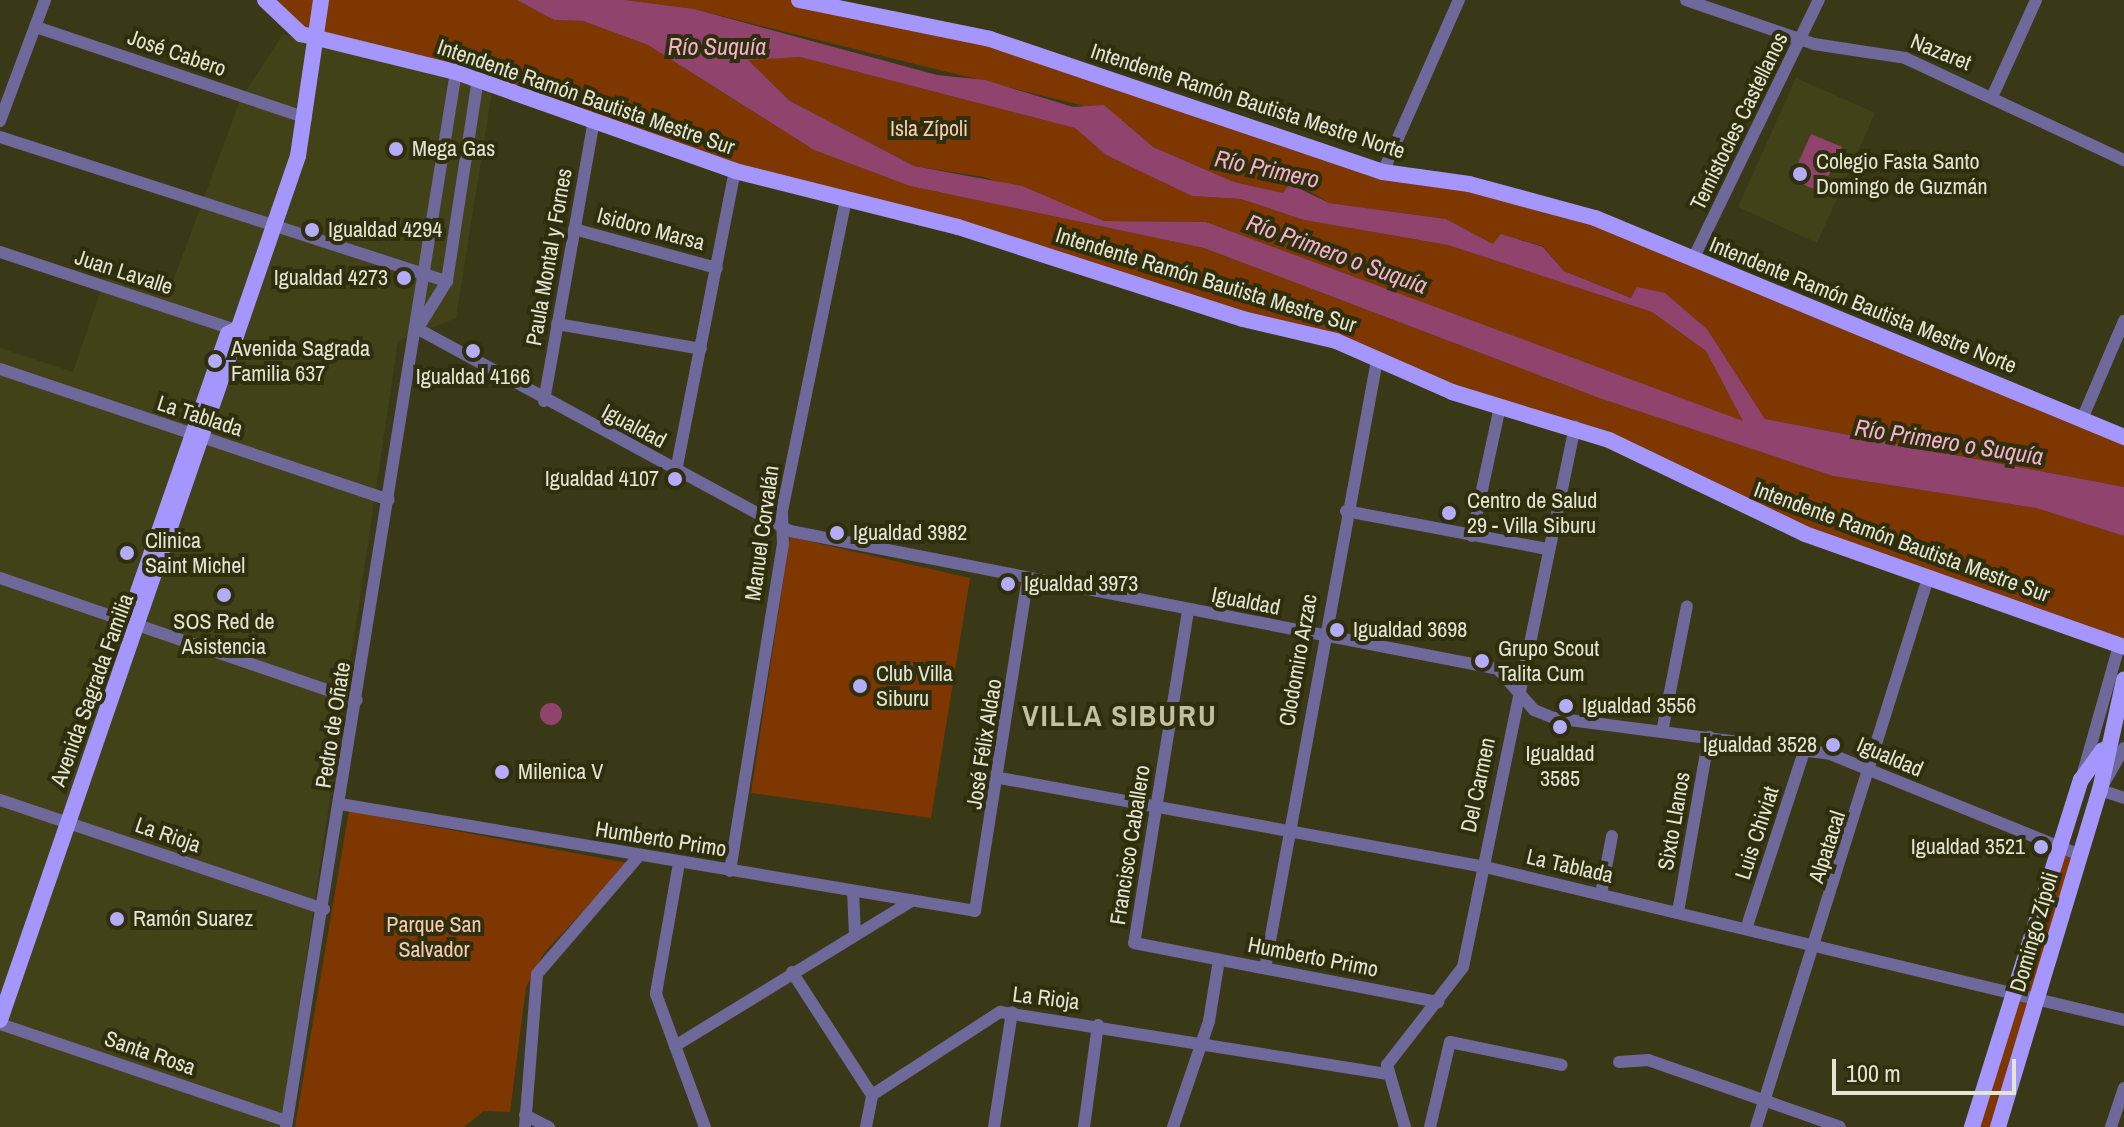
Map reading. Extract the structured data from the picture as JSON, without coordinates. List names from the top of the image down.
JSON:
{
  "streets": {
    "main road": [
      "Intendente Ramón Bautista Mestre Sur",
      "Intendente Ramón Bautista Mestre Norte",
      "Avenida Sagrada Familia",
      "Domingo Zípoli"
    ],
    "street": [
      "Nazaret",
      "José Cabero",
      "Temístocles Castellanos",
      "Isidoro Marsa",
      "Paula Montal y Fornes",
      "Juan Lavalle",
      "La Tablada",
      "Igualdad",
      "Manuel Corvalán",
      "Clodomiro Arzac",
      "Pedro de Oñate",
      "José Félix Aldao",
      "Del Carmen",
      "Sixto Llanos",
      "Luis Chiviat",
      "La Rioja",
      "Humberto Primo",
      "Francisco Caballero",
      "Alpatacal",
      "Santa Rosa"
    ]
  },
  "crossings": [
    ["Nazaret", "Temístocles Castellanos"],
    ["José Cabero", "Avenida Sagrada Familia"],
    ["Intendente Ramón Bautista Mestre Sur", "Paula Montal y Fornes"],
    ["Intendente Ramón Bautista Mestre Sur", "Manuel Corvalán"],
    ["Intendente Ramón Bautista Mestre Sur", "Clodomiro Arzac"],
    ["Intendente Ramón Bautista Mestre Sur", "Avenida Sagrada Familia"],
    ["Intendente Ramón Bautista Mestre Sur", "Pedro de Oñate"],
    ["Intendente Ramón Bautista Mestre Sur", "Del Carmen"],
    ["Intendente Ramón Bautista Mestre Sur", "Alpatacal"],
    ["Intendente Ramón Bautista Mestre Sur", "Domingo Zípoli"],
    ["Intendente Ramón Bautista Mestre Norte", "Temístocles Castellanos"],
    ["Isidoro Marsa", "Paula Montal y Fornes"],
    ["Paula Montal y Fornes", "Igualdad"],
    ["Juan Lavalle", "Avenida Sagrada Familia"],
    ["La Tablada", "Clodomiro Arzac"],
    ["La Tablada", "Avenida Sagrada Familia"],
    ["La Tablada", "Pedro de Oñate"],
    ["La Tablada", "José Félix Aldao"],
    ["La Tablada", "Del Carmen"],
    ["La Tablada", "Sixto Llanos"],
    ["La Tablada", "Luis Chiviat"],
    ["La Tablada", "Francisco Caballero"],
    ["La Tablada", "Alpatacal"],
    ["La Tablada", "Domingo Zípoli"],
    ["Igualdad", "Manuel Corvalán"],
    ["Igualdad", "Clodomiro Arzac"],
    ["Igualdad", "Pedro de Oñate"],
    ["Igualdad", "José Félix Aldao"],
    ["Igualdad", "Del Carmen"],
    ["Igualdad", "Sixto Llanos"],
    ["Igualdad", "Luis Chiviat"],
    ["Igualdad", "Francisco Caballero"],
    ["Igualdad", "Alpatacal"],
    ["Igualdad", "Domingo Zípoli"],
    ["Manuel Corvalán", "Humberto Primo"],
    ["Clodomiro Arzac", "Humberto Primo"],
    ["Avenida Sagrada Familia", "La Rioja"],
    ["Avenida Sagrada Familia", "Santa Rosa"],
    ["Pedro de Oñate", "La Rioja"],
    ["Pedro de Oñate", "Humberto Primo"],
    ["Pedro de Oñate", "Santa Rosa"],
    ["José Félix Aldao", "Humberto Primo"],
    ["Del Carmen", "La Rioja"],
    ["Del Carmen", "Humberto Primo"],
    ["Humberto Primo", "Francisco Caballero"]
  ],
  "districts": ["VILLA SIBURU"],
  "water": ["Río Suquía", "Río Primero", "Río Primero o Suquía"],
  "parks": ["Isla Zípoli", "Parque San Salvador"],
  "places": [
    "Mega Gas",
    "Colegio Fasta Santo Domingo de Guzmán",
    "Igualdad 4294",
    "Igualdad 4273",
    "Igualdad 4166",
    "Avenida Sagrada Familia 637",
    "Igualdad 4107",
    "Centro de Salud 29 - Villa Siburu",
    "Igualdad 3982",
    "Clinica Saint Michel",
    "Igualdad 3973",
    "SOS Red de Asistencia",
    "Igualdad 3698",
    "Grupo Scout Talita Cum",
    "Club Villa Siburu",
    "Igualdad 3556",
    "Igualdad 3585",
    "Igualdad 3528",
    "Milenica V",
    "Igualdad 3521",
    "Ramón Suarez"
  ],
  "scale_bar": "100 m"
}
